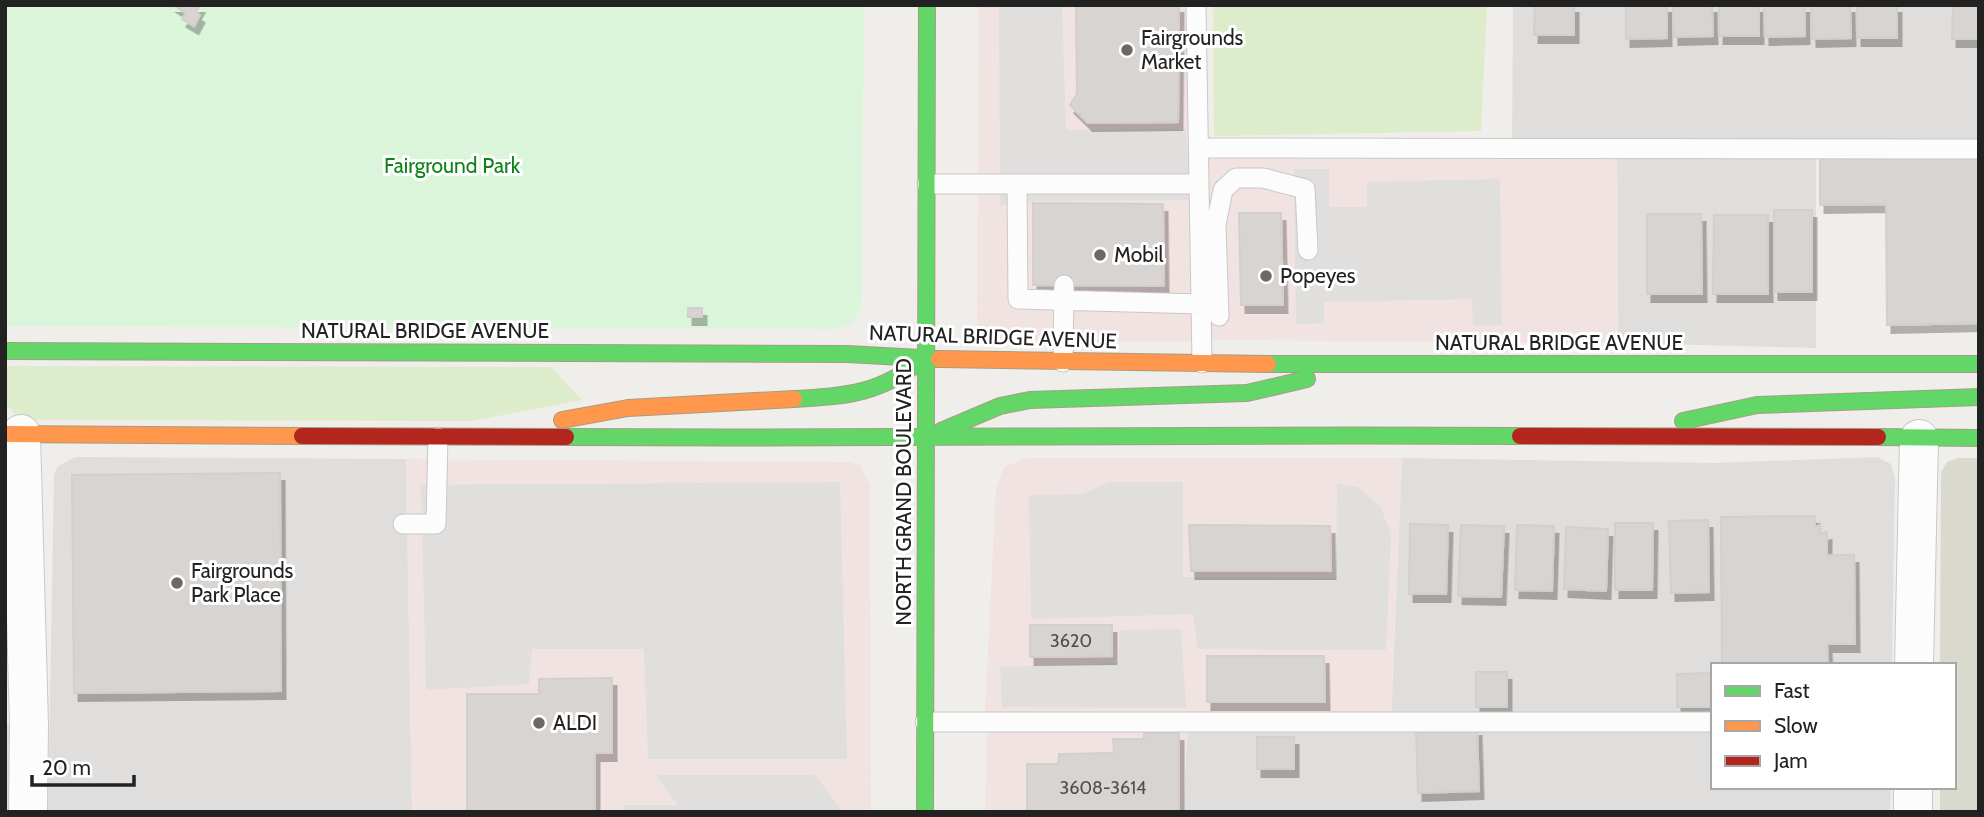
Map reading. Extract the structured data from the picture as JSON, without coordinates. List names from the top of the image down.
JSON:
{
  "streets": {
    "main road": ["NATURAL BRIDGE AVENUE", "NORTH GRAND BOULEVARD"]
  },
  "crossings": [
    ["NATURAL BRIDGE AVENUE", "NORTH GRAND BOULEVARD"]
  ],
  "parks": ["Fairground Park"],
  "places": [
    "Fairgrounds Market",
    "Mobil",
    "Popeyes",
    "Fairgrounds Park Place",
    "ALDI"
  ],
  "house_numbers": ["3620", "3608-3614"],
  "legend": ["Fast", "Slow", "Jam"],
  "scale_bar": "20 m"
}
